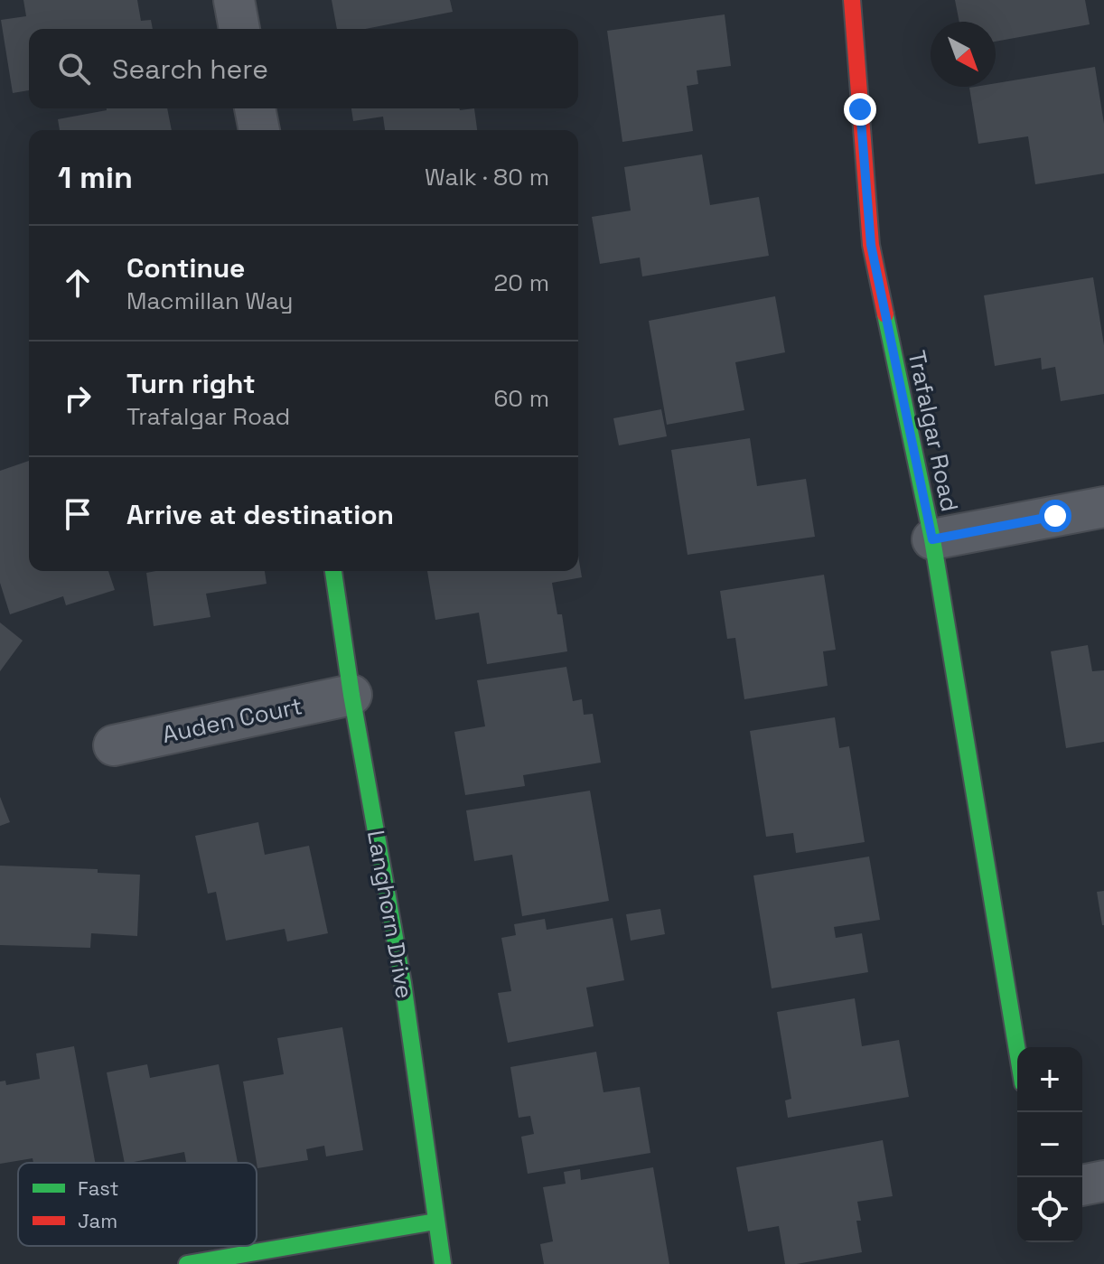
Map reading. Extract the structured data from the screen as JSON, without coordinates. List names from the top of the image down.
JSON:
{
  "streets": {
    "street": ["Trafalgar Road", "Auden Court", "Langhorn Drive"]
  },
  "crossings": [
    ["Auden Court", "Langhorn Drive"]
  ],
  "legend": ["Fast", "Jam"],
  "north": "bottom right",
  "page": {
    "search": "Search here",
    "heading": ["1 min", "Walk · 80 m"],
    "list": [
      ["Continue", "Macmillan Way", "20 m"],
      ["Turn right", "Trafalgar Road", "60 m"],
      "Arrive at destination"
    ],
    "map_buttons": ["+", "−"]
  }
}
